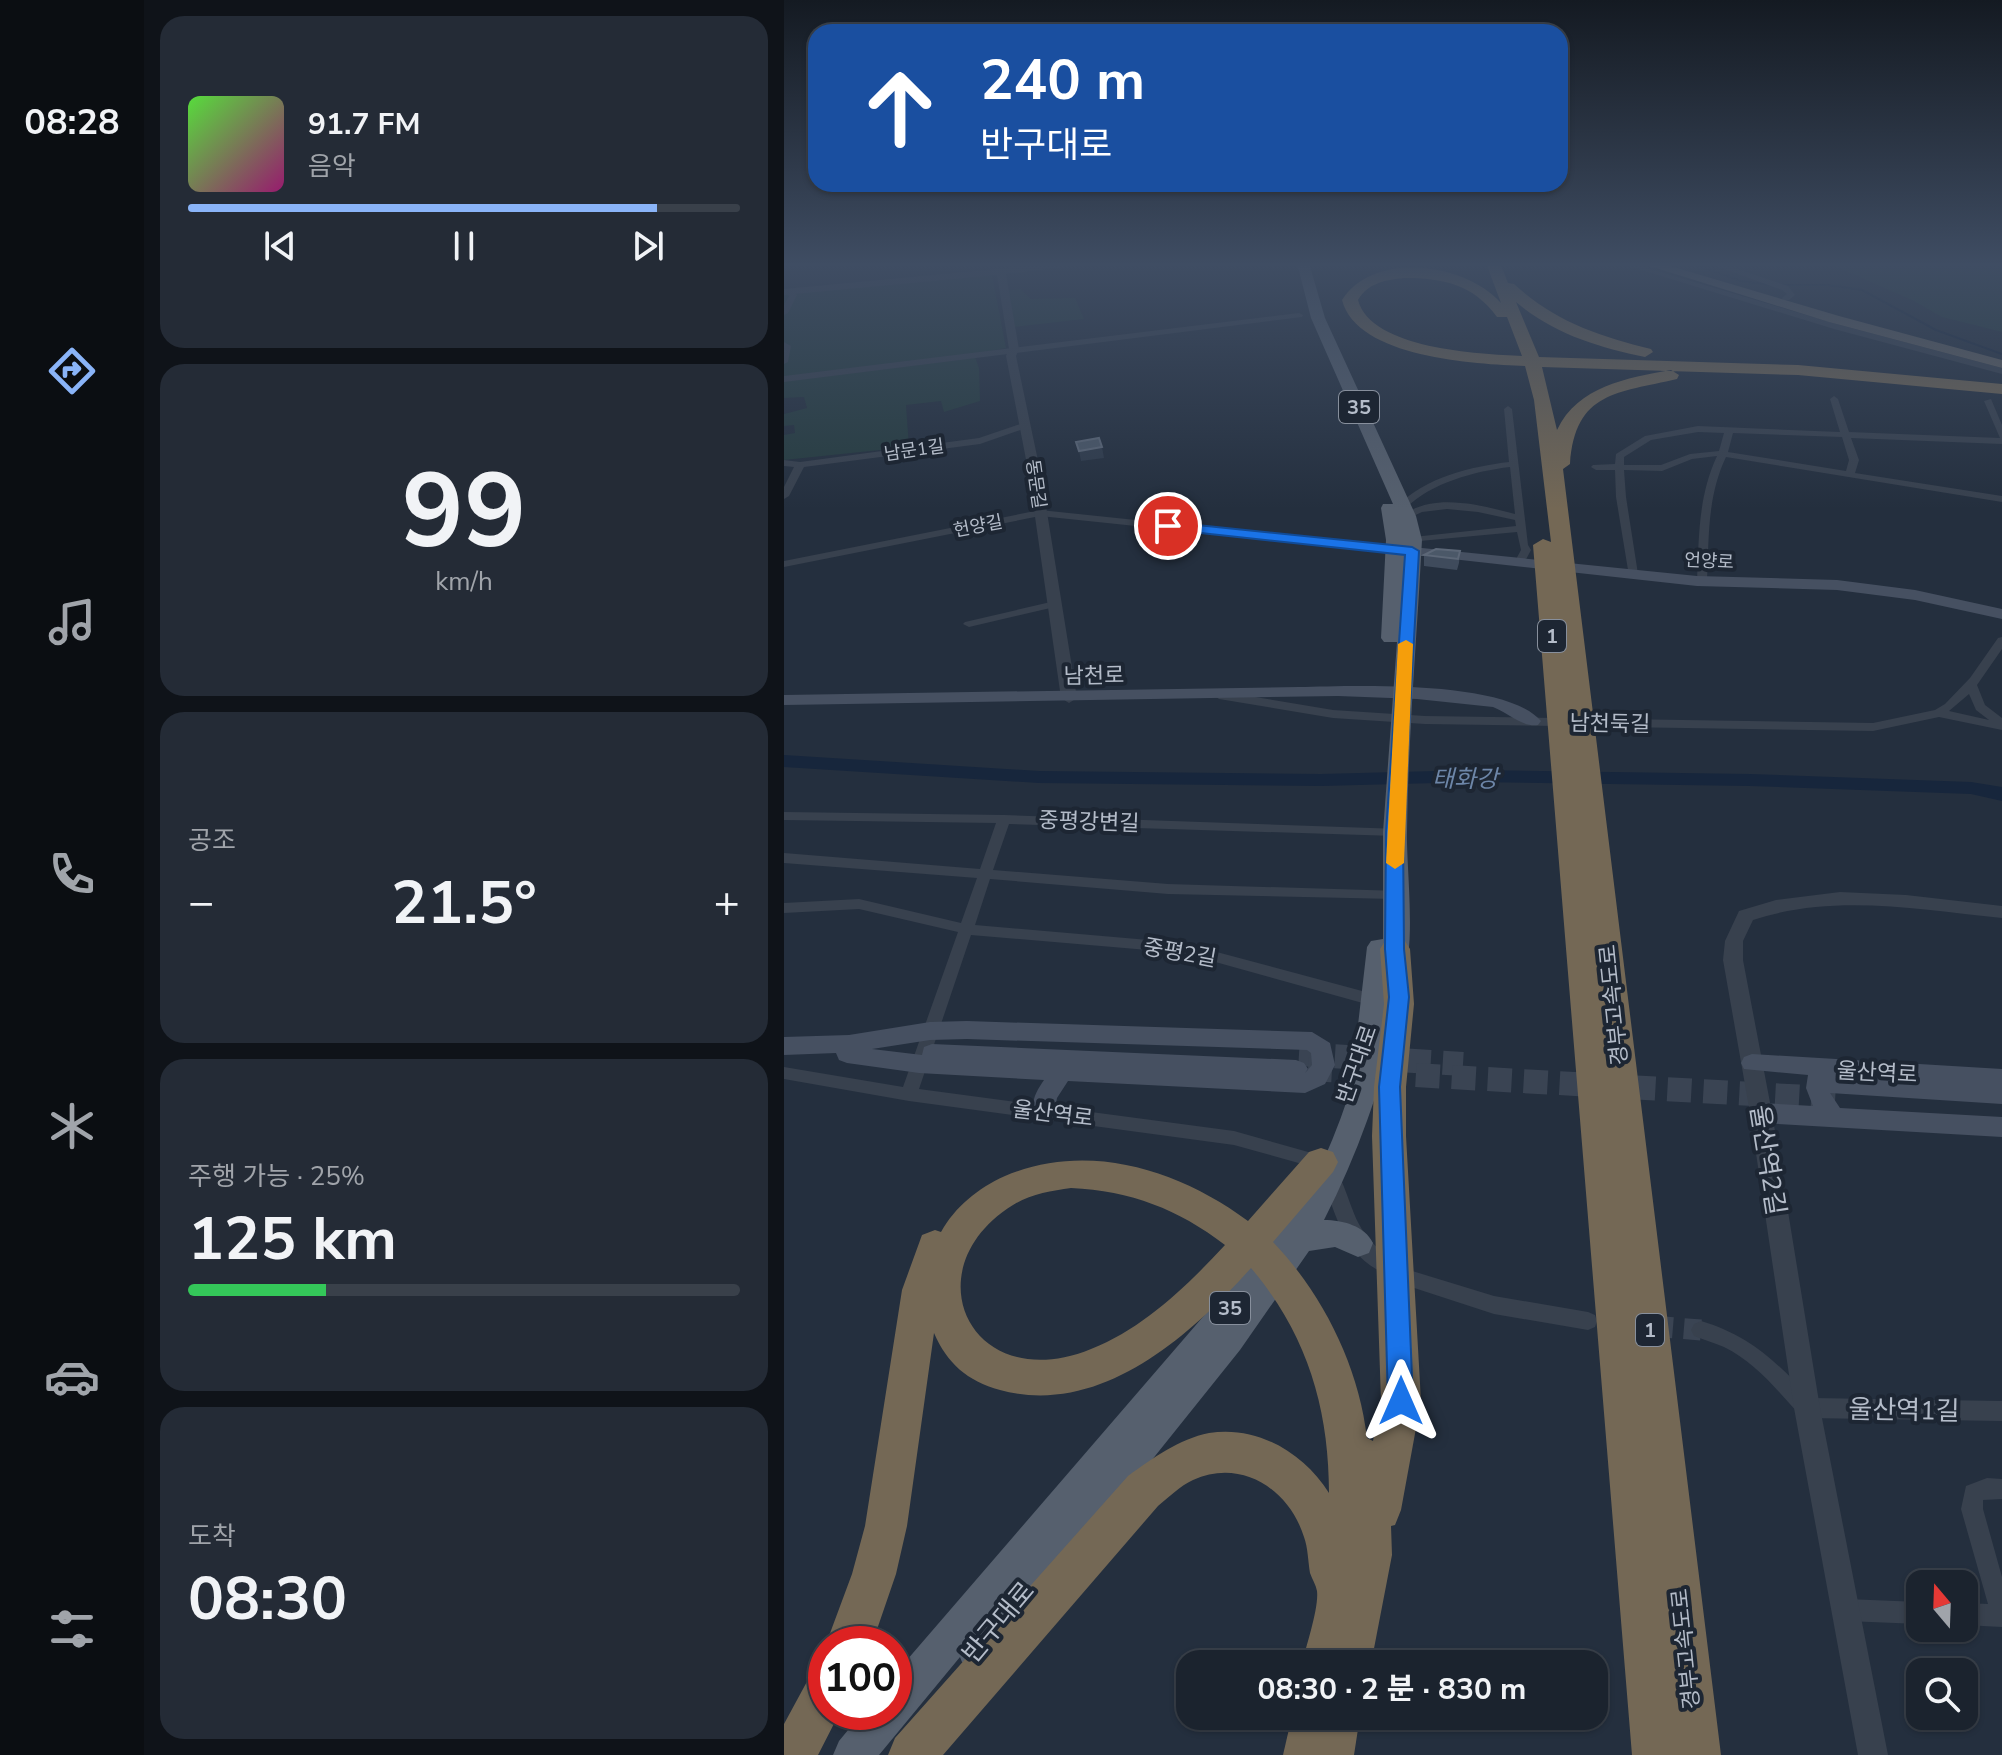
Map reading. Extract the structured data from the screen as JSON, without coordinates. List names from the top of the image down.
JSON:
{
  "streets": {
    "highway": ["1", "경부고속도로"],
    "main road": [
      "35",
      "언양로",
      "남천로",
      "반구대로",
      "울산역로"
    ],
    "street": [
      "남문1길",
      "동문길",
      "헌양길",
      "남천둑길",
      "중평강변길",
      "중평2길",
      "울산역2길",
      "울산역1길"
    ]
  },
  "crossings": [
    ["35", "헌양길"],
    ["35", "언양로"],
    ["35", "남천로"],
    ["35", "중평강변길"],
    ["35", "반구대로"],
    ["남문1길", "동문길"],
    ["동문길", "헌양길"],
    ["동문길", "남천로"],
    ["헌양길", "언양로"],
    ["남천로", "남천둑길"],
    ["중평강변길", "반구대로"],
    ["중평2길", "반구대로"],
    ["반구대로", "울산역로"],
    ["울산역로", "울산역2길"],
    ["울산역2길", "울산역1길"]
  ],
  "water": ["태화강"],
  "north": "top",
  "page": {
    "tabs": "08:28",
    "turn": ["240 m", "반구대로"],
    "song": ["91.7 FM", "음악"],
    "tile": [
      ["99", "km/h"],
      "공조",
      ["주행 가능 · 25%", "125 km"],
      ["도착", "08:30"]
    ],
    "heat": ["−", "21.5°", "+"],
    "limit": "100",
    "trip": "08:30 · 2 분 · 830 m"
  }
}
